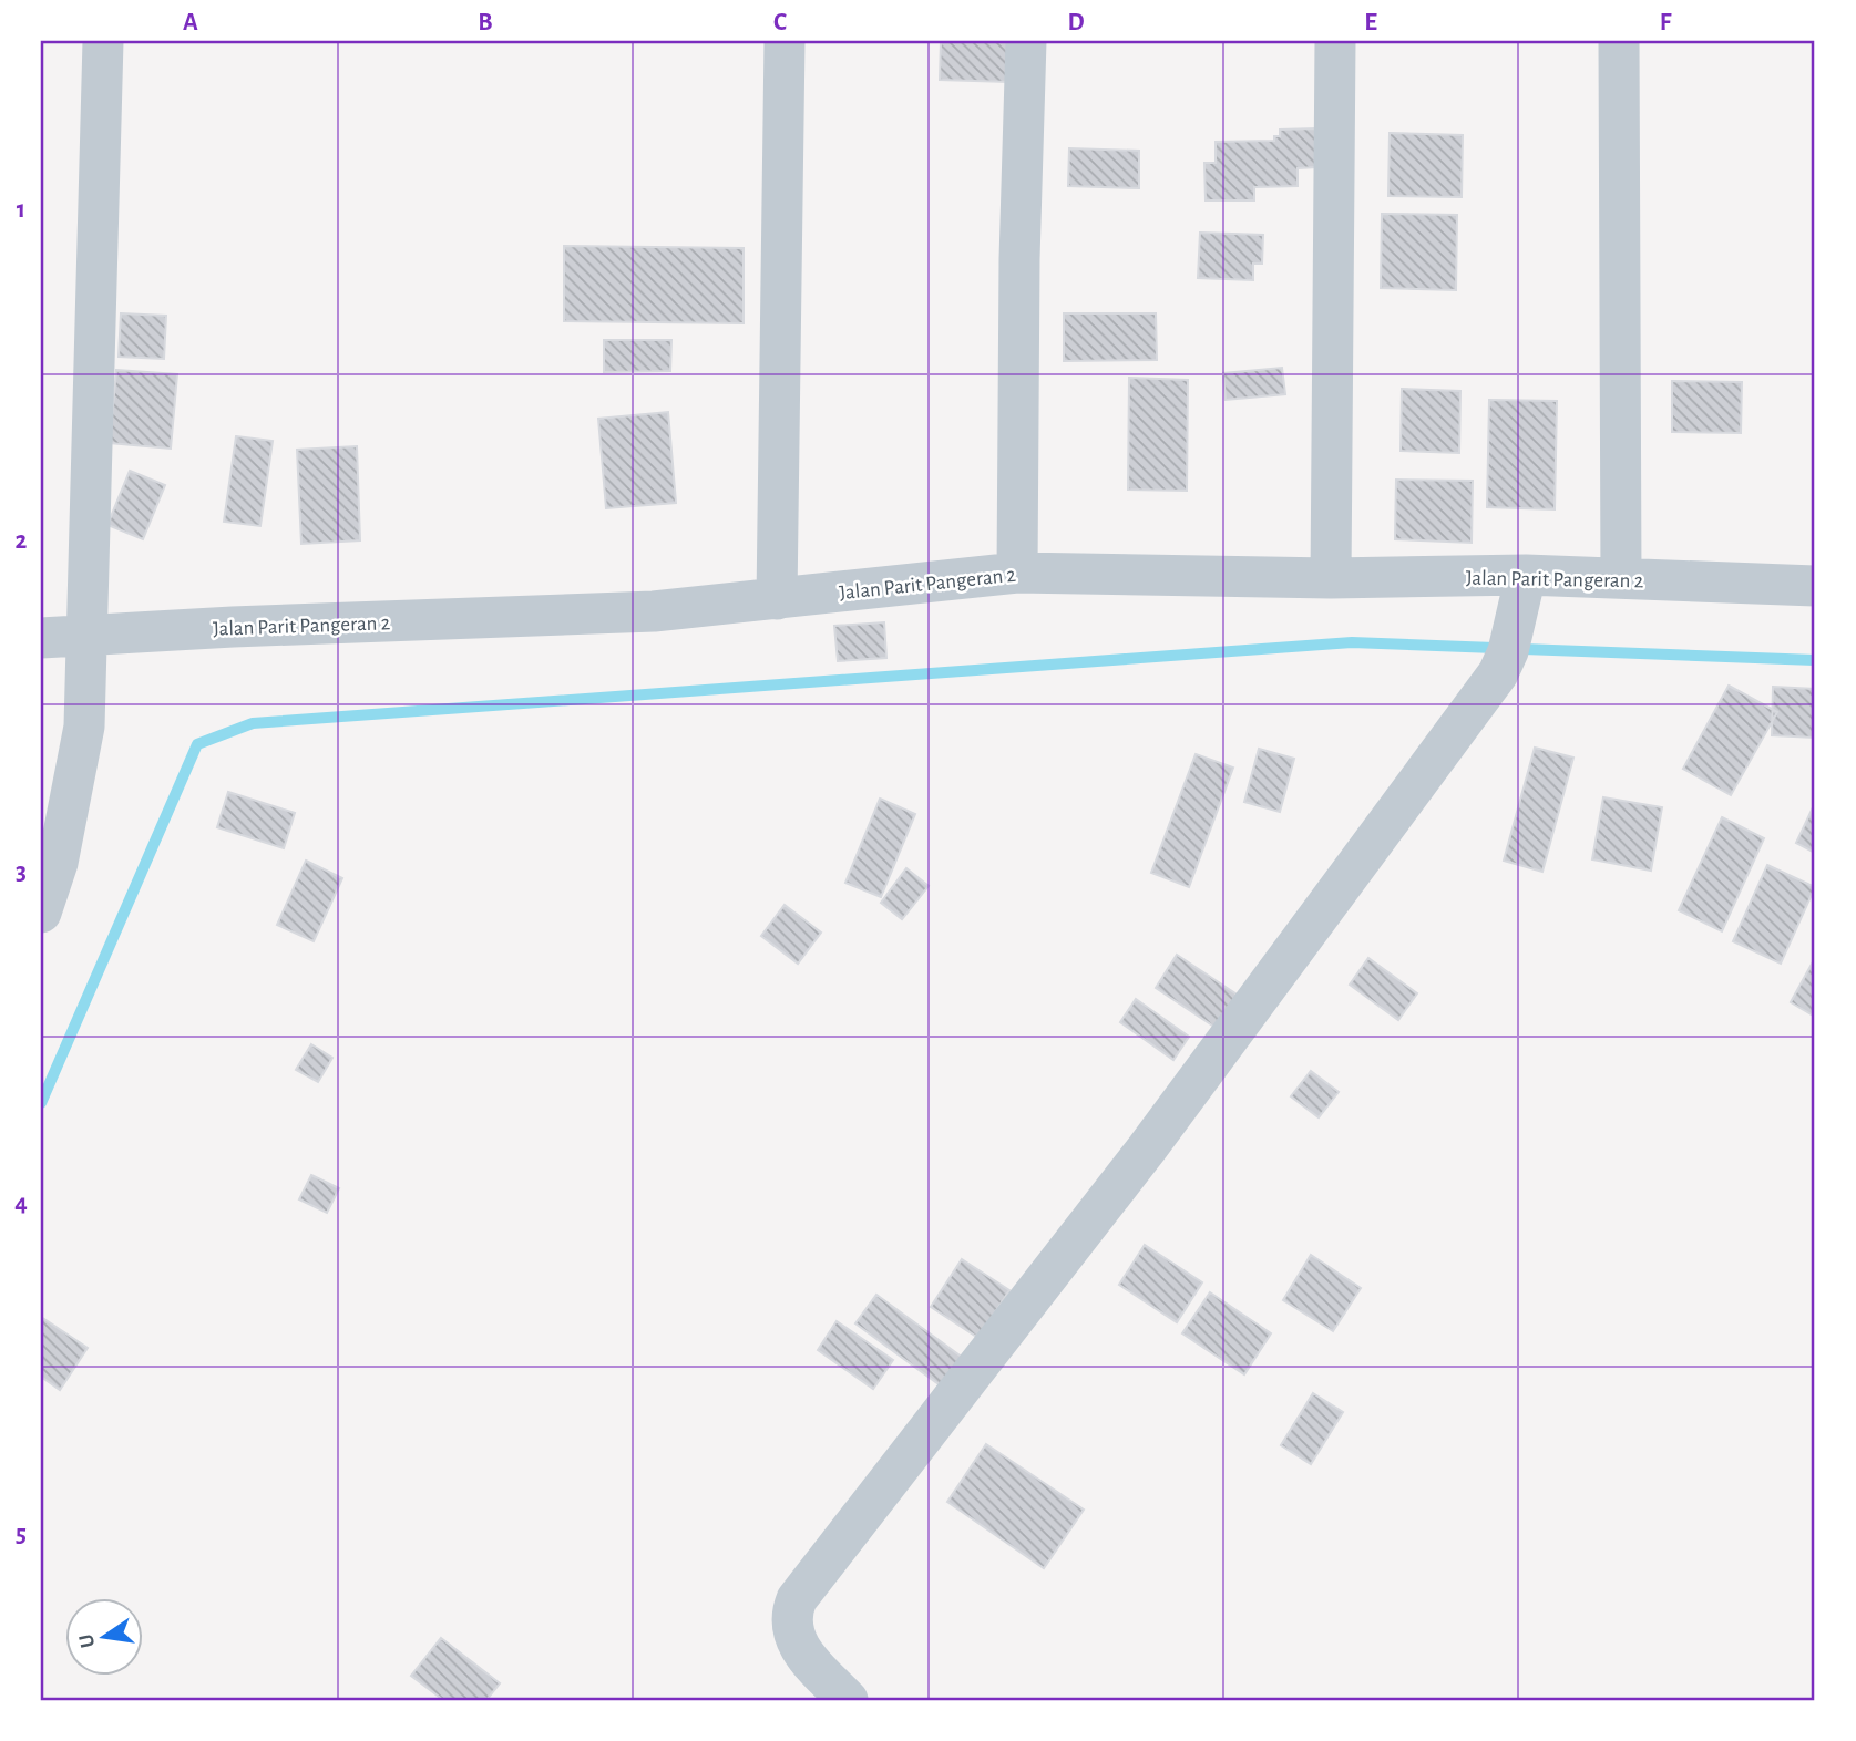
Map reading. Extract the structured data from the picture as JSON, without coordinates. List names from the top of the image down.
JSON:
{
  "streets": {
    "street": ["Jalan Parit Pangeran 2"]
  },
  "north": "left",
  "grid": {
    "columns": [
      "A",
      "B",
      "C",
      "D",
      "E",
      "F"
    ],
    "rows": [
      "1",
      "2",
      "3",
      "4",
      "5"
    ]
  }
}
